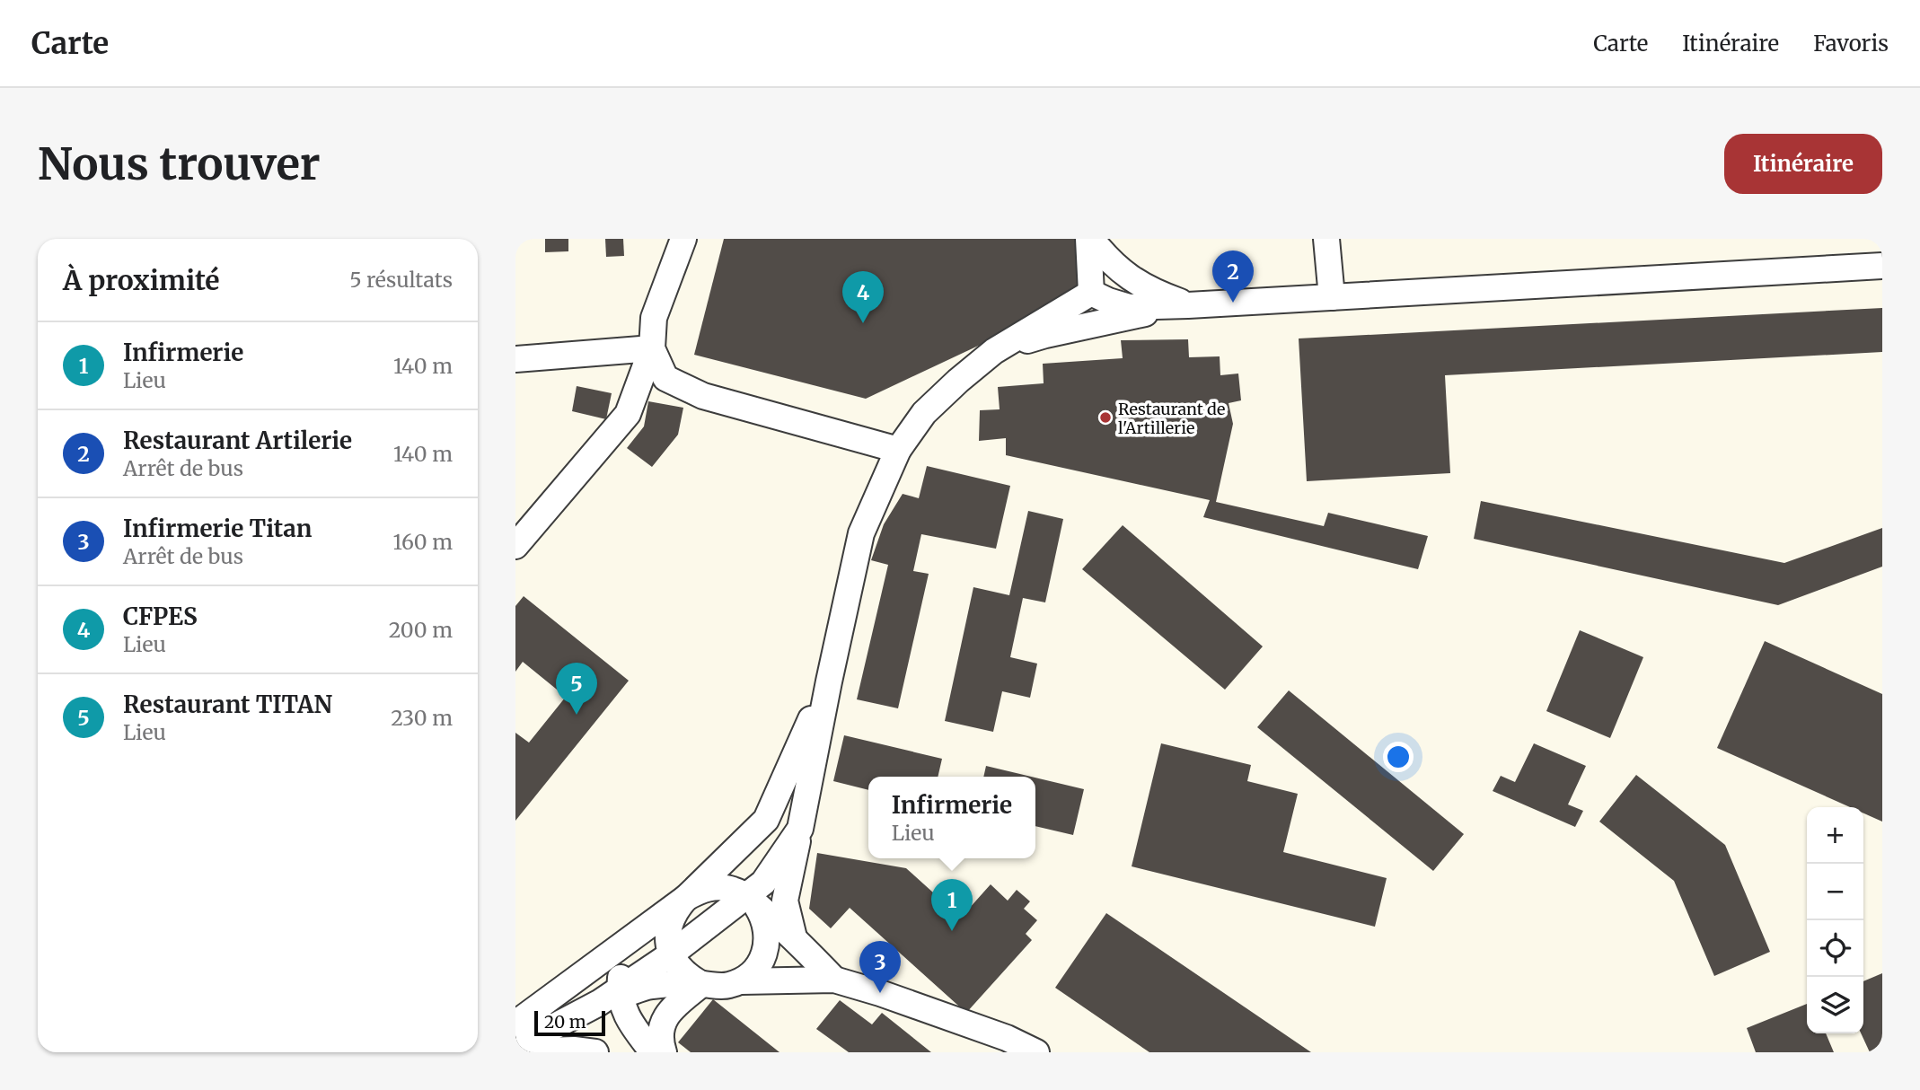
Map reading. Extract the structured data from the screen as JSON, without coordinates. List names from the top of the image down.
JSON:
{
  "places": ["Restaurant de l'Artillerie"],
  "scale_bar": "20 m",
  "page": {
    "header": "Carte",
    "nav": ["Carte", "Itinéraire", "Favoris"],
    "buttons": "Itinéraire",
    "title": "Nous trouver",
    "heading": ["À proximité", "5 résultats"],
    "pins": [
      "2",
      "4",
      "5",
      "1",
      "3"
    ],
    "list": [
      {
        "mark": "1",
        "name": "Infirmerie",
        "note": "Lieu",
        "value": "140 m"
      },
      {
        "mark": "2",
        "name": "Restaurant Artilerie",
        "note": "Arrêt de bus",
        "value": "140 m"
      },
      {
        "mark": "3",
        "name": "Infirmerie Titan",
        "note": "Arrêt de bus",
        "value": "160 m"
      },
      {
        "mark": "4",
        "name": "CFPES",
        "note": "Lieu",
        "value": "200 m"
      },
      {
        "mark": "5",
        "name": "Restaurant TITAN",
        "note": "Lieu",
        "value": "230 m"
      }
    ],
    "popup": ["Infirmerie", "Lieu"],
    "map_buttons": ["+", "−"],
    "scale": "20 m"
  }
}
